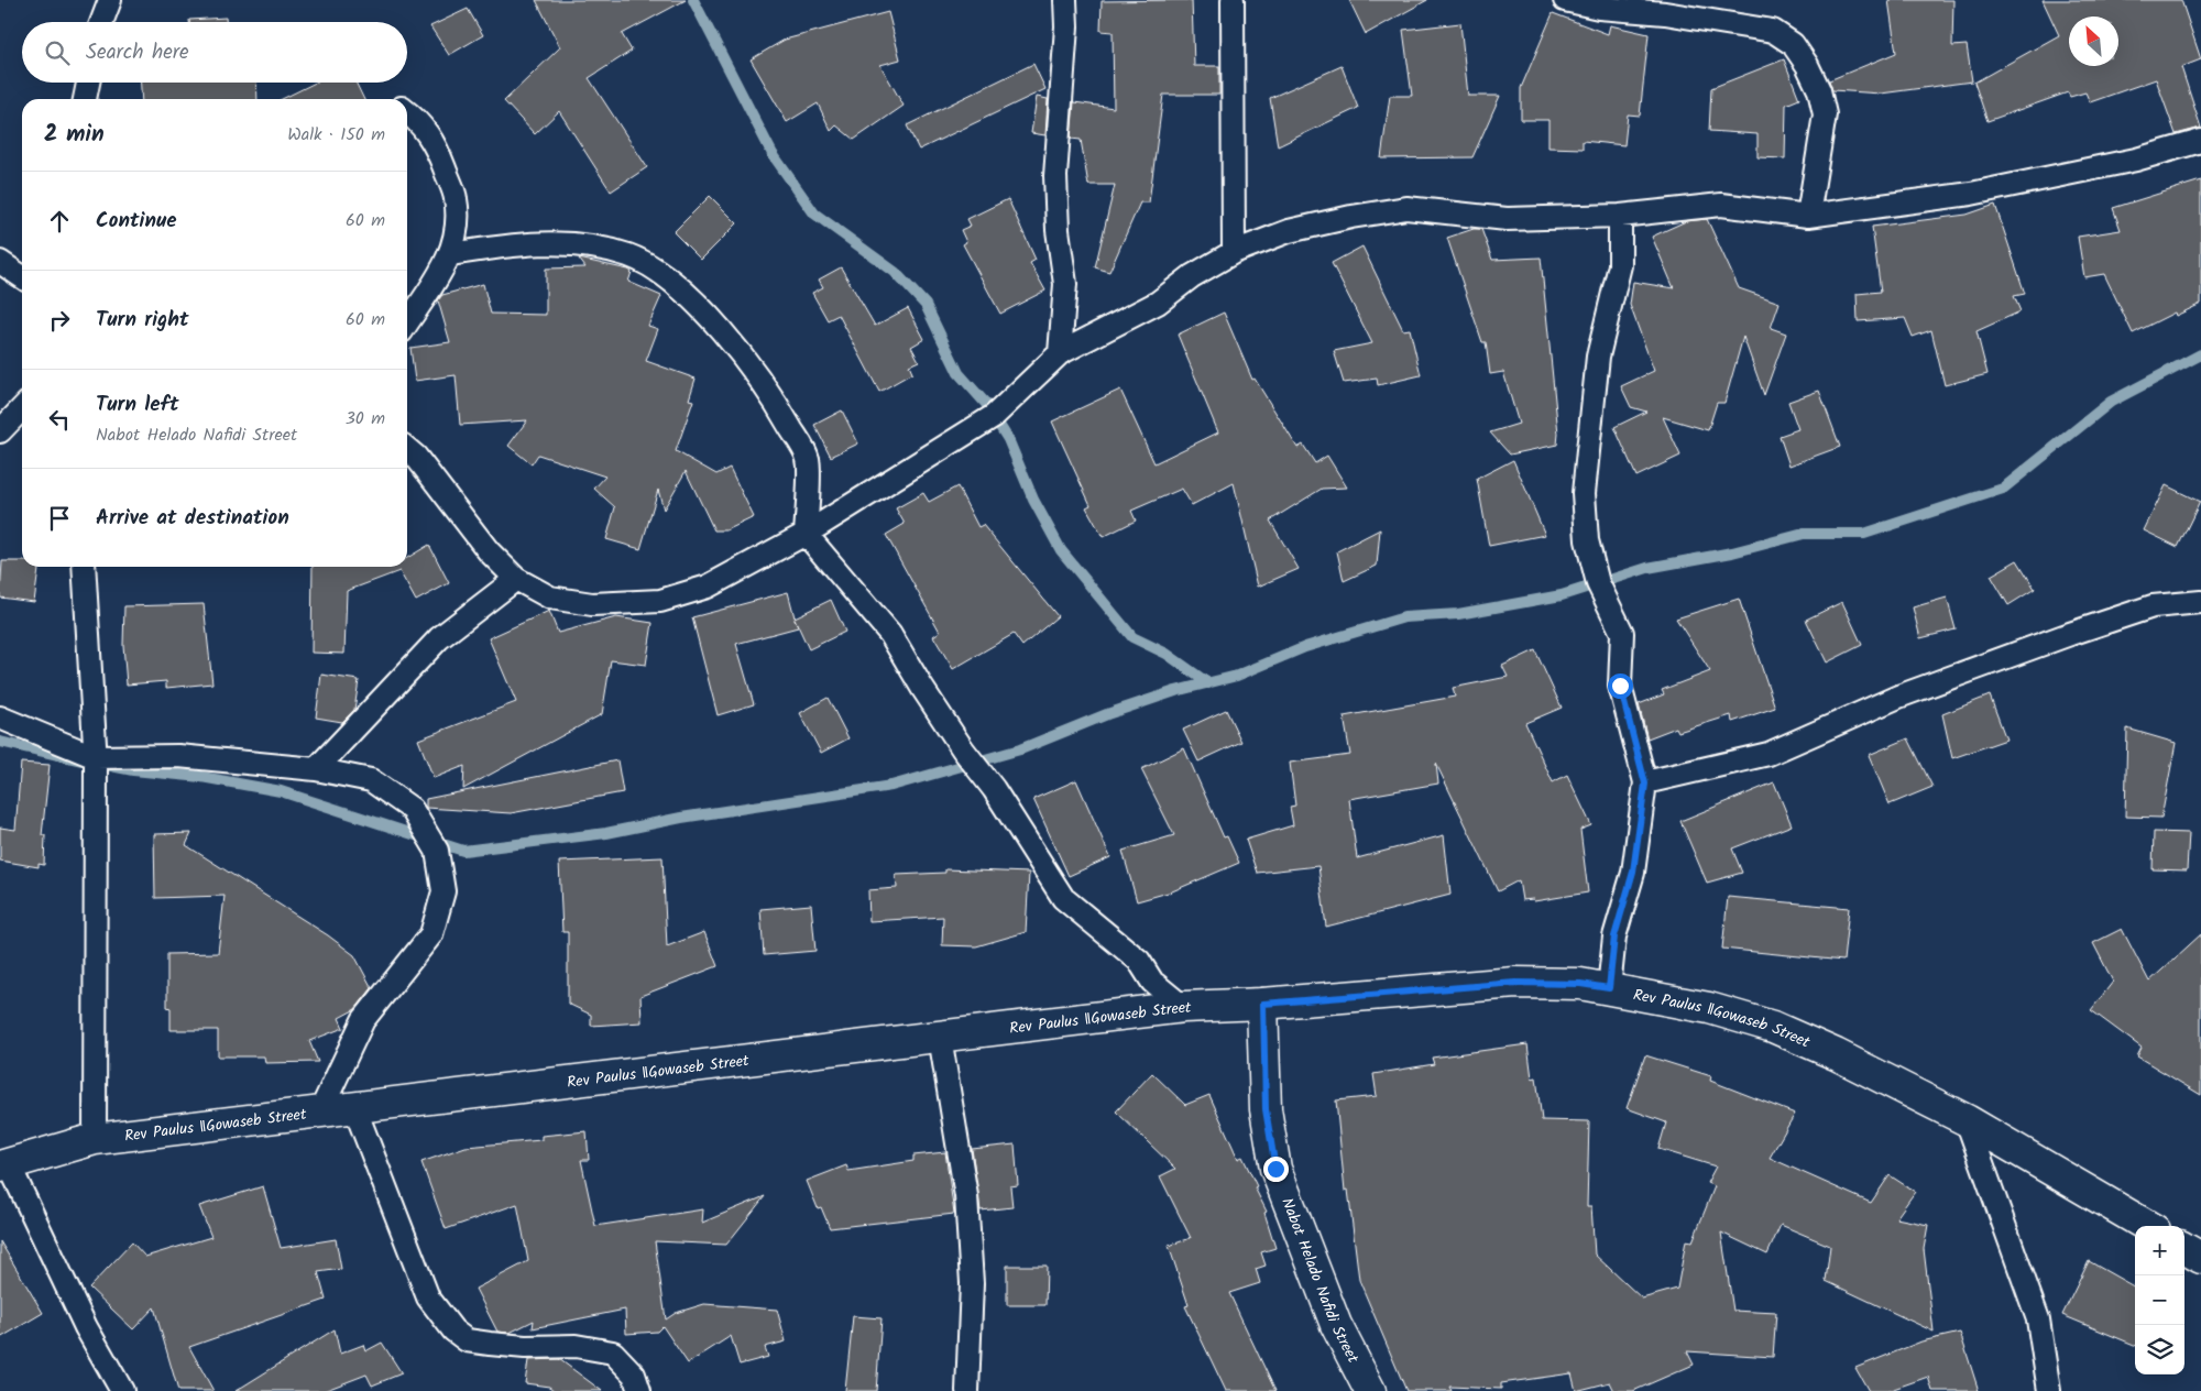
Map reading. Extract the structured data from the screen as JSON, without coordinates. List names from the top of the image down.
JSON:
{
  "streets": {
    "street": ["Rev Paulus ǁGowaseb Street", "Nabot Helado Nafidi Street"]
  },
  "crossings": [
    ["Rev Paulus ǁGowaseb Street", "Nabot Helado Nafidi Street"]
  ],
  "north": "top left",
  "page": {
    "search": "Search here",
    "heading": ["2 min", "Walk · 150 m"],
    "list": [
      ["Continue", "60 m"],
      ["Turn right", "60 m"],
      ["Turn left", "Nabot Helado Nafidi Street", "30 m"],
      "Arrive at destination"
    ],
    "map_buttons": ["+", "−"]
  }
}
